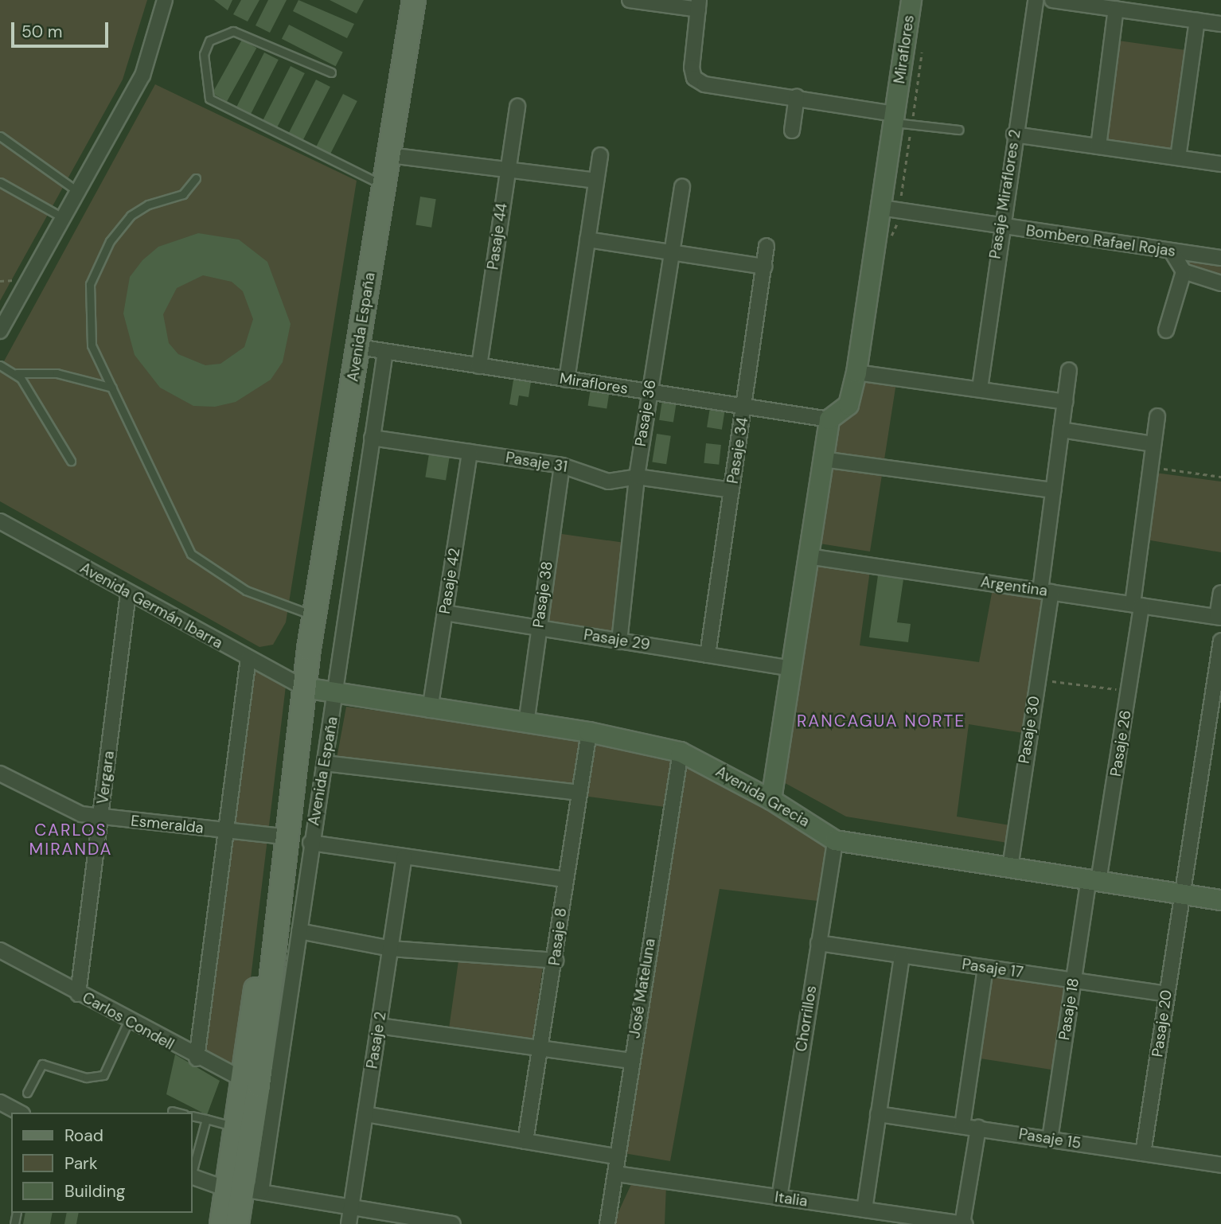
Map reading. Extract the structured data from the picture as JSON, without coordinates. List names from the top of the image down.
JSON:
{
  "streets": {
    "main road": ["Avenida España"],
    "street": [
      "Miraflores",
      "Pasaje Miraflores 2",
      "Pasaje 44",
      "Bombero Rafael Rojas",
      "Pasaje 36",
      "Pasaje 34",
      "Pasaje 31",
      "Pasaje 42",
      "Argentina",
      "Pasaje 38",
      "Avenida Germán Ibarra",
      "Pasaje 29",
      "Pasaje 30",
      "Pasaje 26",
      "Vergara",
      "Avenida Grecia",
      "Esmeralda",
      "Pasaje 8",
      "Pasaje 17",
      "José Mateluna",
      "Pasaje 18",
      "Chorrillos",
      "Carlos Condell",
      "Pasaje 20",
      "Pasaje 2",
      "Pasaje 15",
      "Italia"
    ]
  },
  "crossings": [
    ["Miraflores", "Pasaje 44"],
    ["Miraflores", "Bombero Rafael Rojas"],
    ["Miraflores", "Avenida España"],
    ["Miraflores", "Pasaje 36"],
    ["Miraflores", "Pasaje 34"],
    ["Pasaje Miraflores 2", "Bombero Rafael Rojas"],
    ["Avenida España", "Pasaje 31"],
    ["Avenida España", "Avenida Germán Ibarra"],
    ["Avenida España", "Avenida Grecia"],
    ["Avenida España", "Esmeralda"],
    ["Avenida España", "Carlos Condell"],
    ["Pasaje 36", "Pasaje 31"],
    ["Pasaje 36", "Pasaje 29"],
    ["Pasaje 34", "Pasaje 31"],
    ["Pasaje 34", "Pasaje 29"],
    ["Pasaje 31", "Pasaje 42"],
    ["Pasaje 31", "Pasaje 38"],
    ["Pasaje 42", "Pasaje 29"],
    ["Pasaje 42", "Avenida Grecia"],
    ["Argentina", "Pasaje 30"],
    ["Argentina", "Pasaje 26"],
    ["Pasaje 38", "Pasaje 29"],
    ["Pasaje 38", "Avenida Grecia"],
    ["Avenida Germán Ibarra", "Vergara"],
    ["Avenida Germán Ibarra", "Avenida Grecia"],
    ["Pasaje 30", "Avenida Grecia"],
    ["Pasaje 26", "Avenida Grecia"],
    ["Pasaje 26", "Pasaje 18"],
    ["Vergara", "Esmeralda"],
    ["Vergara", "Carlos Condell"],
    ["Avenida Grecia", "Pasaje 8"],
    ["Avenida Grecia", "José Mateluna"],
    ["Avenida Grecia", "Pasaje 18"],
    ["Avenida Grecia", "Chorrillos"],
    ["Avenida Grecia", "Pasaje 20"],
    ["Pasaje 17", "Pasaje 18"],
    ["Pasaje 17", "Chorrillos"],
    ["Pasaje 17", "Pasaje 20"],
    ["José Mateluna", "Italia"],
    ["Pasaje 18", "Pasaje 15"],
    ["Chorrillos", "Italia"],
    ["Pasaje 20", "Pasaje 15"]
  ],
  "districts": ["RANCAGUA NORTE", "CARLOS MIRANDA"],
  "legend": ["Road", "Park", "Building"],
  "scale_bar": "50 m"
}
